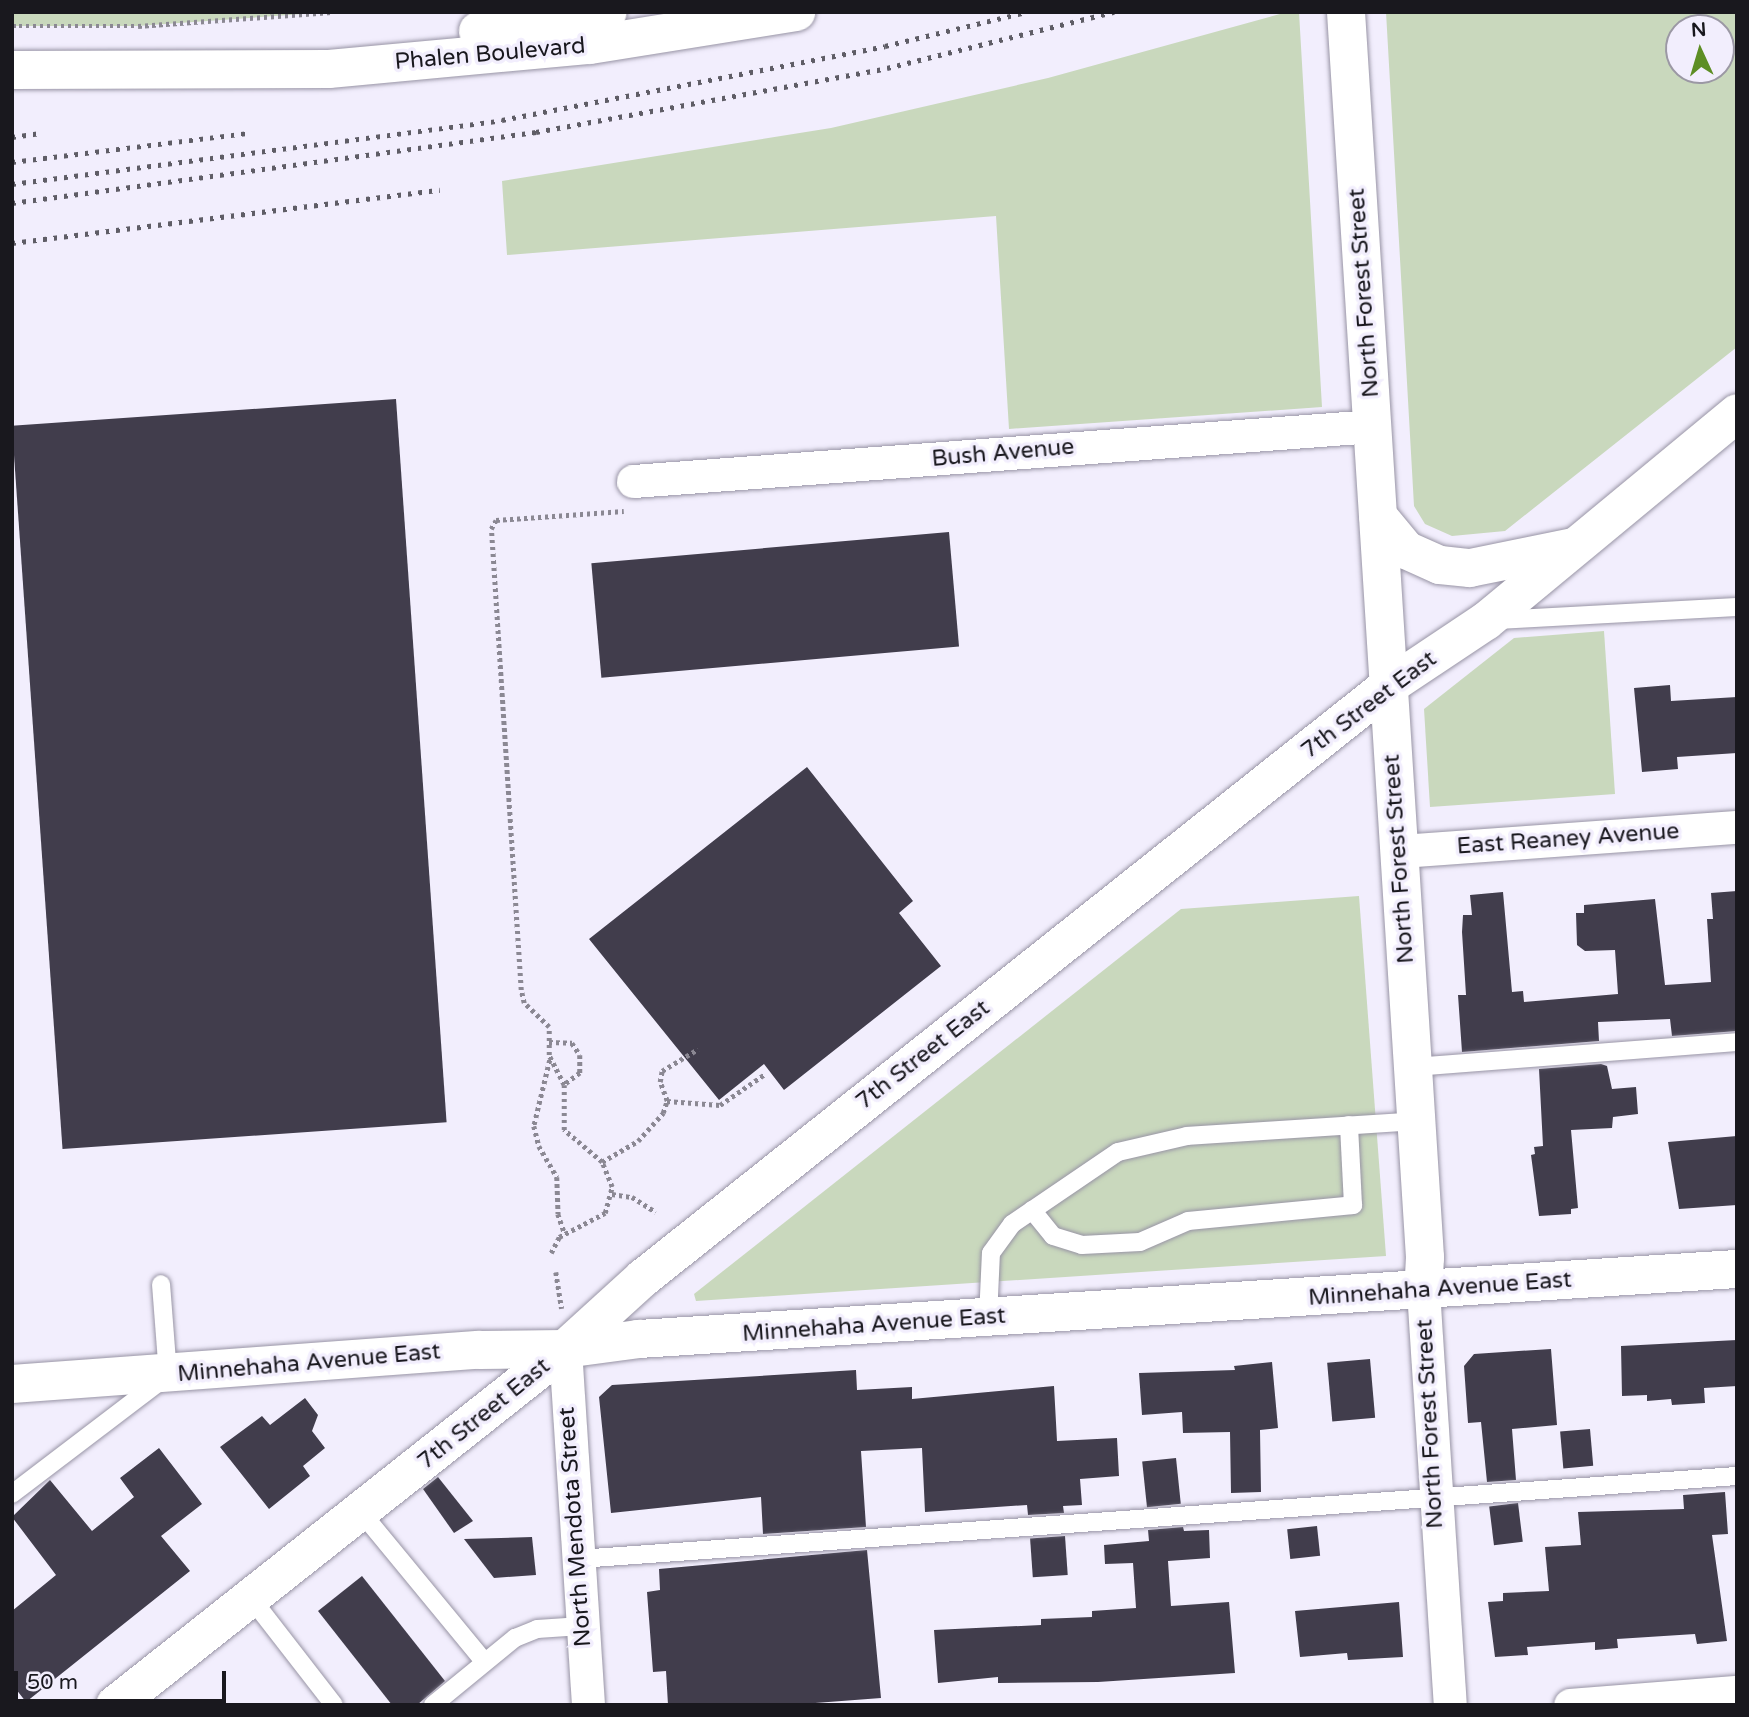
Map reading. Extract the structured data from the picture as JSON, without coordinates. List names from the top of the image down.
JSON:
{
  "streets": {
    "street": [
      "Phalen Boulevard",
      "North Forest Street",
      "Bush Avenue",
      "7th Street East",
      "East Reaney Avenue",
      "Minnehaha Avenue East",
      "North Mendota Street"
    ]
  },
  "crossings": [
    ["North Forest Street", "Bush Avenue"],
    ["North Forest Street", "7th Street East"],
    ["North Forest Street", "East Reaney Avenue"],
    ["North Forest Street", "Minnehaha Avenue East"],
    ["7th Street East", "Minnehaha Avenue East"],
    ["7th Street East", "North Mendota Street"],
    ["Minnehaha Avenue East", "North Mendota Street"]
  ],
  "scale_bar": "50 m",
  "north": "top"
}
